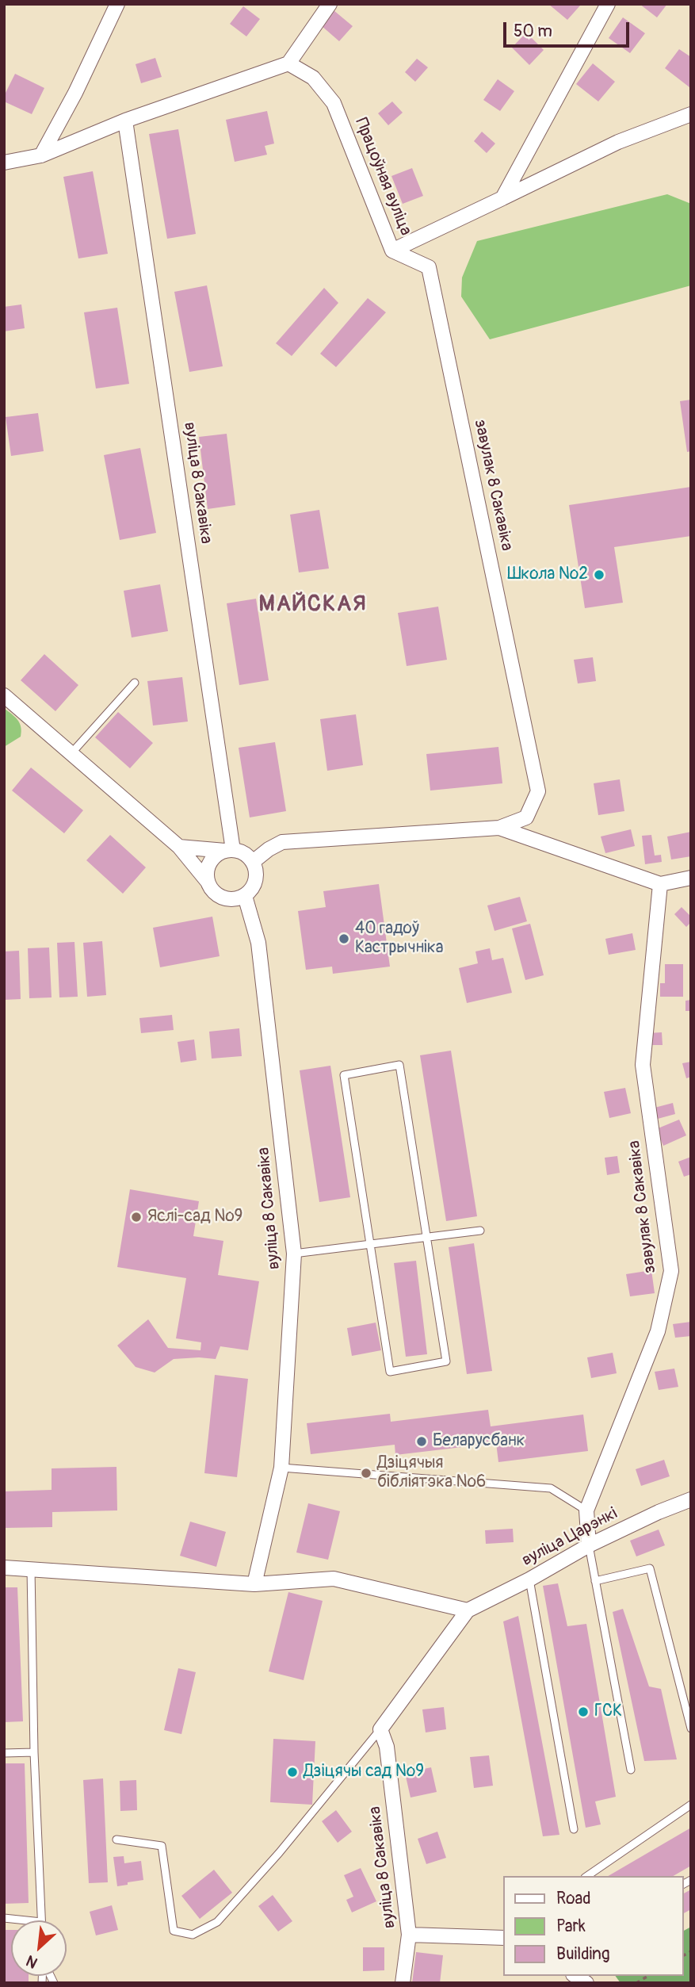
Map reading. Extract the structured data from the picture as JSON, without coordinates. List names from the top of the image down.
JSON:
{
  "streets": {
    "street": [
      "Працоўная вуліца",
      "вуліца 8 Сакавіка",
      "завулак 8 Сакавіка",
      "вуліца Царэнкі"
    ]
  },
  "crossings": [
    ["Працоўная вуліца", "завулак 8 Сакавіка"],
    ["завулак 8 Сакавіка", "вуліца Царэнкі"]
  ],
  "districts": ["МАЙСКАЯ"],
  "places": [
    "Школа №2",
    "40 гадоў Кастрычніка",
    "Яслі-сад №9",
    "Беларусбанк",
    "Дзіцячыя бібліятэка №6",
    "ГСК",
    "Дзіцячы сад №9"
  ],
  "legend": ["Road", "Park", "Building"],
  "scale_bar": "50 m",
  "north": "bottom left"
}
